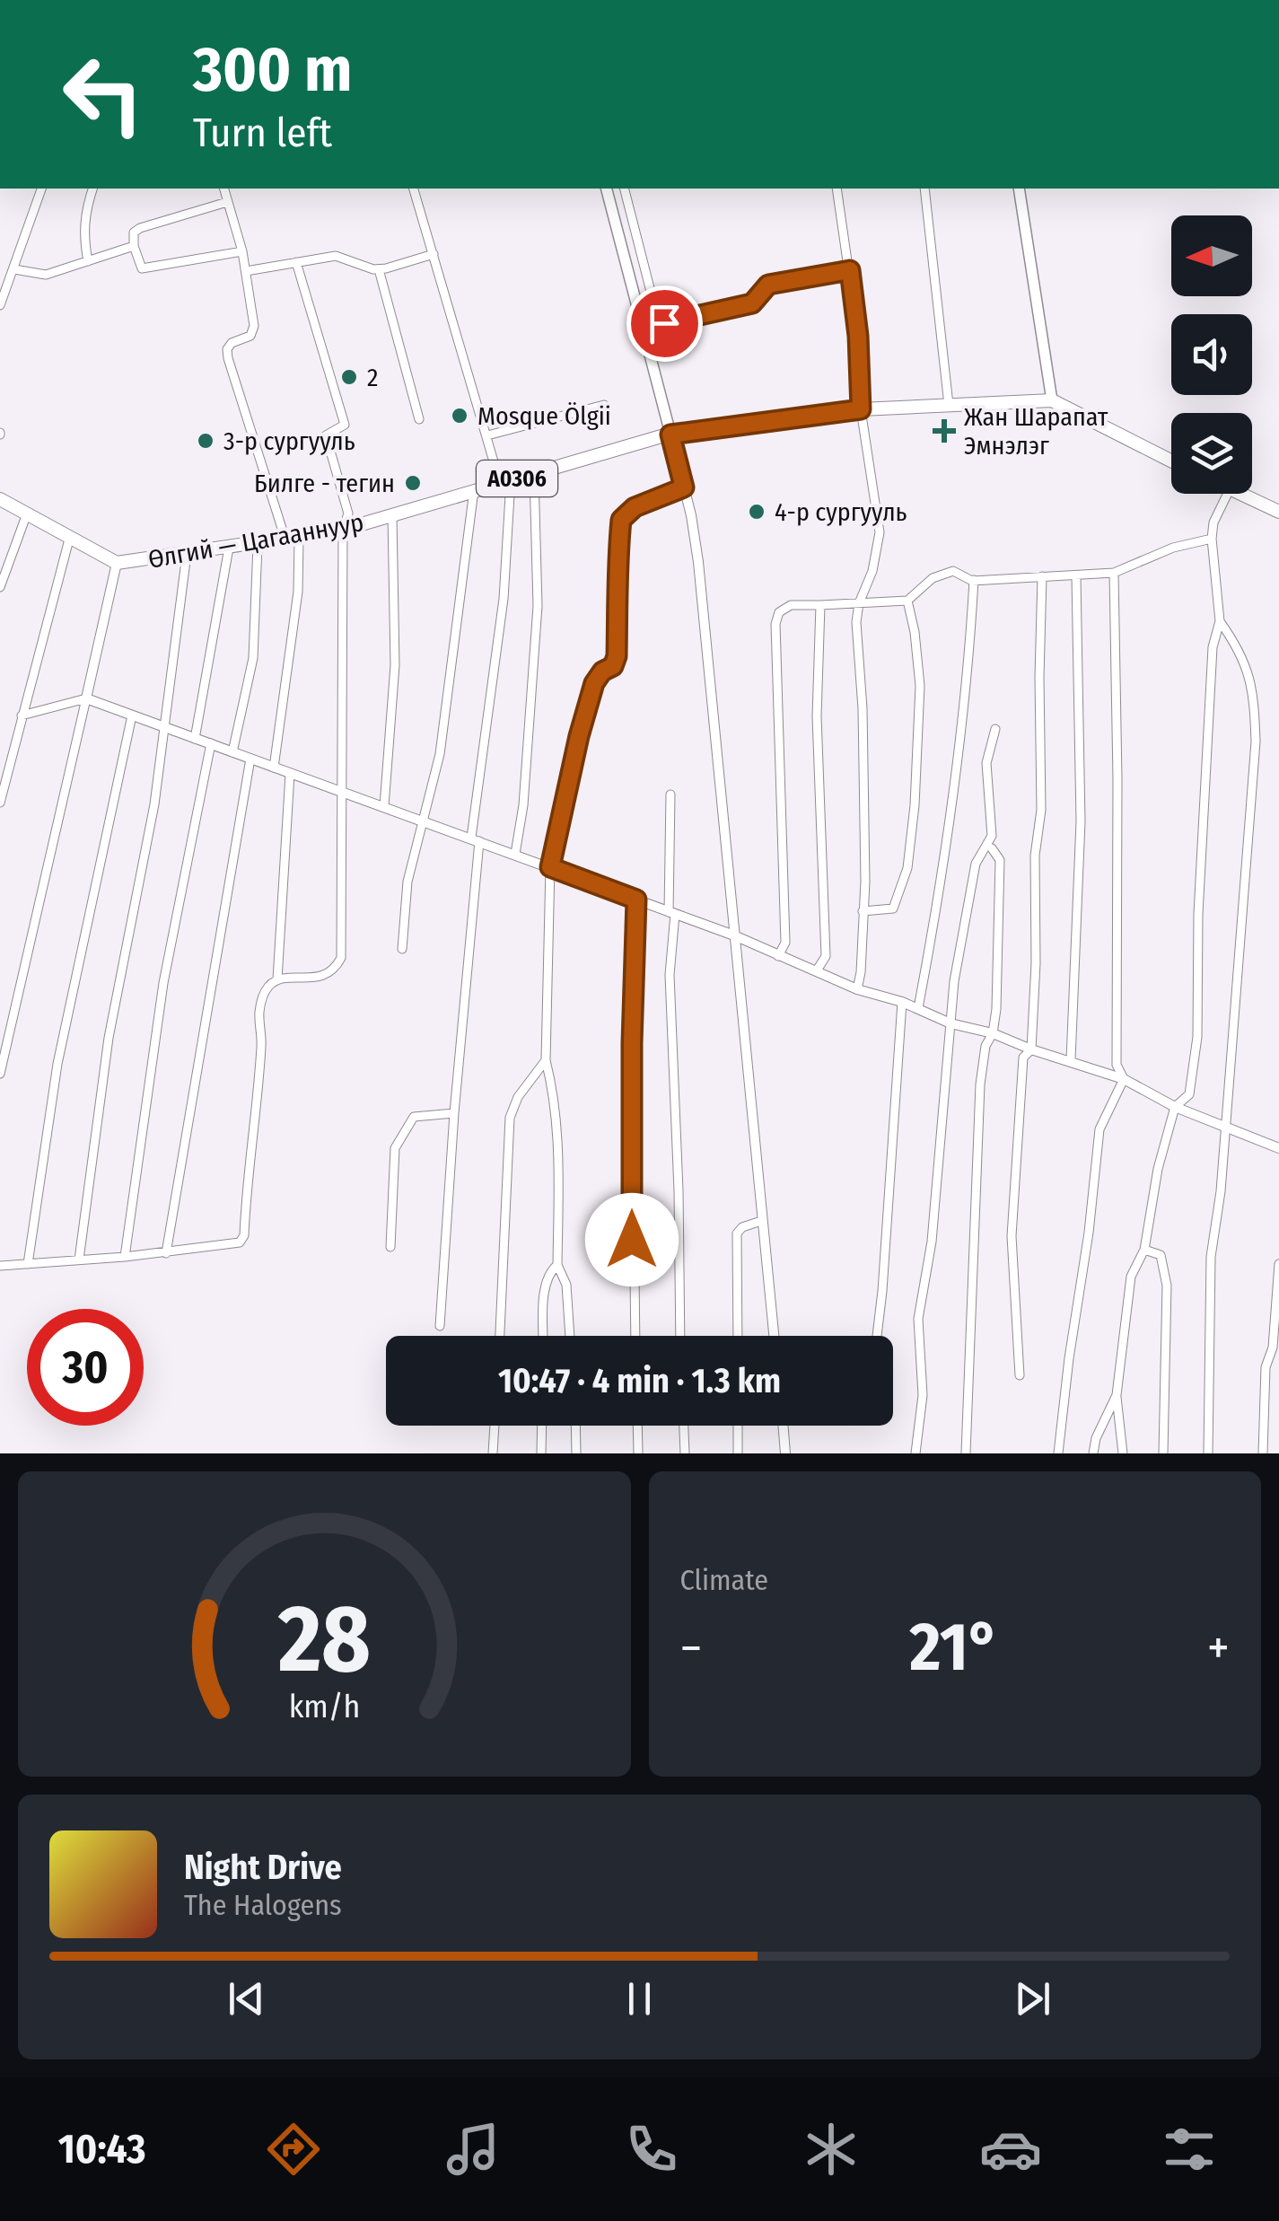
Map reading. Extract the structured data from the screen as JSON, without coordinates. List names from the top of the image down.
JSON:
{
  "streets": {
    "highway": ["A0306", "Өлгий — Цагааннуур"]
  },
  "places": {
    "other": [
      "2",
      "Mosque Ölgii",
      "3-р сургууль",
      "Билге - тегин",
      "4-р сургууль"
    ],
    "health": ["Жан Шарапат Эмнэлэг"]
  },
  "north": "left",
  "page": {
    "turn": ["300 m", "Turn left"],
    "limit": "30",
    "trip": "10:47 · 4 min · 1.3 km",
    "tile": "Climate",
    "heat": ["−", "21°", "+"],
    "song": ["Night Drive", "The Halogens"],
    "tabs": "10:43",
    "gauge": ["28", "km/h"]
  }
}
